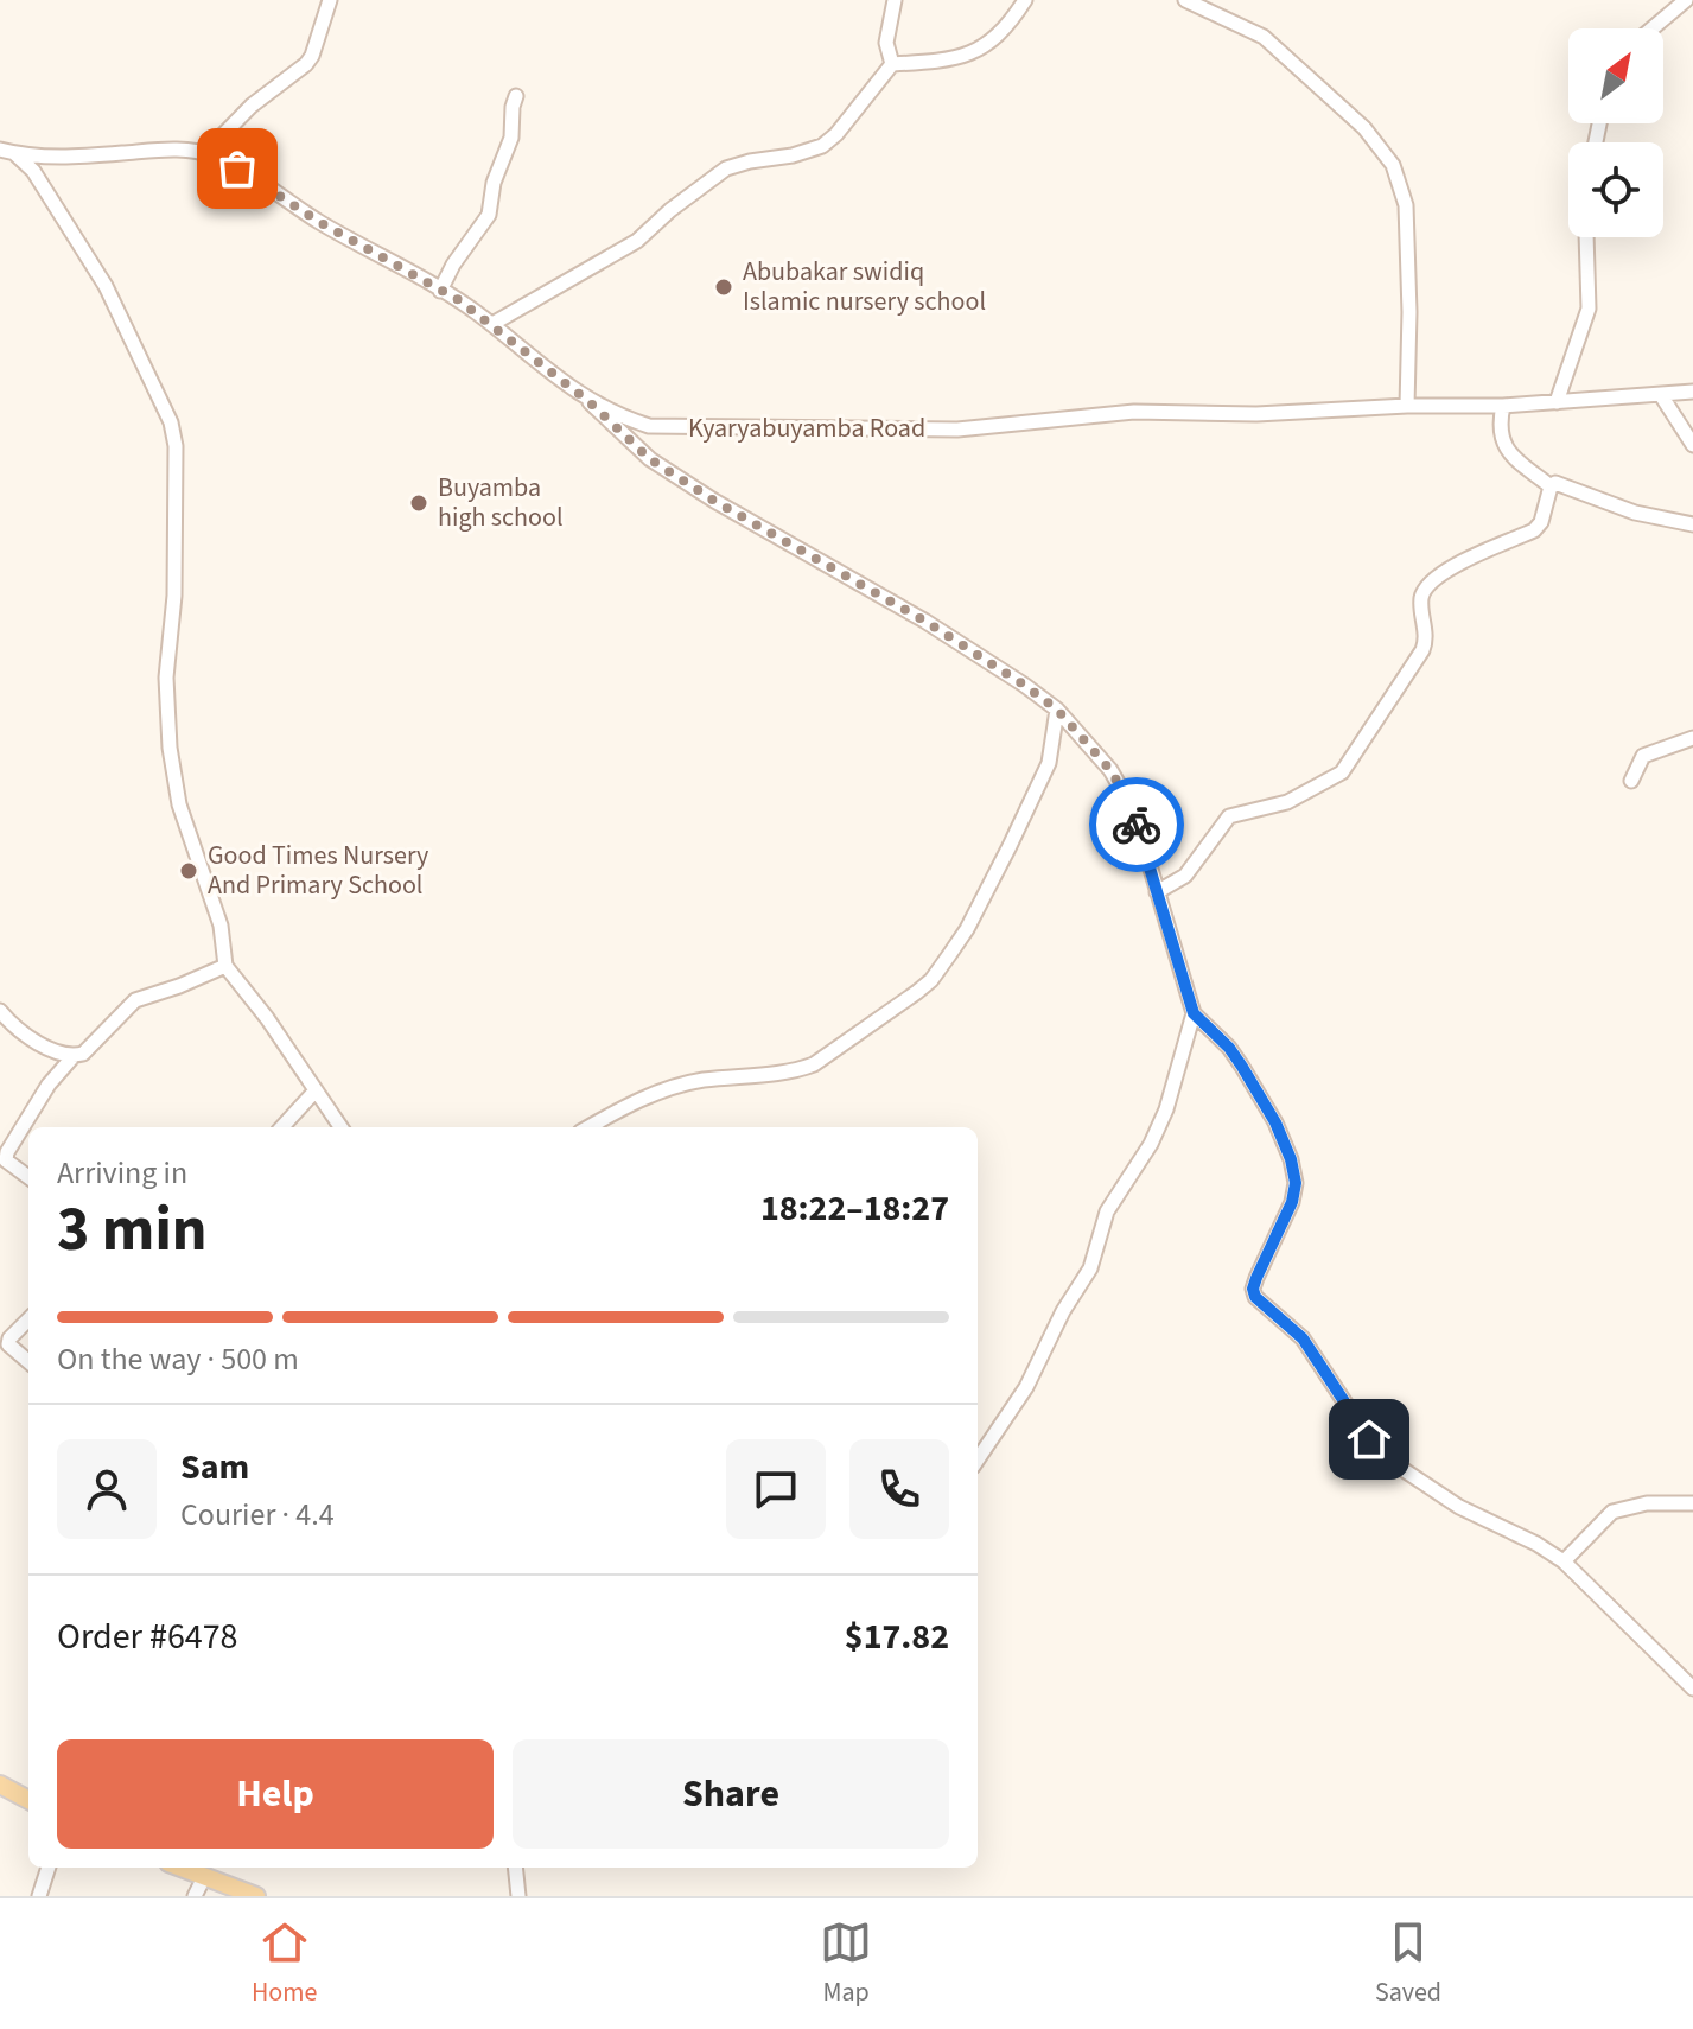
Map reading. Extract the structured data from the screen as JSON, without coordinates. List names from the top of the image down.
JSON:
{
  "streets": {
    "street": ["Kyaryabuyamba Road"]
  },
  "places": ["Abubakar swidiq Islamic nursery school", "Buyamba high school", "Good Times Nursery And Primary School"],
  "north": "top right",
  "page": {
    "heading": ["3 min", "Arriving in", "18:22–18:27"],
    "panel": [
      "Sam",
      "Courier · 4.4",
      "Order #6478",
      "$17.82"
    ],
    "bar": "On the way · 500 m",
    "buttons": ["Help", "Share"],
    "tabs": ["Home", "Map", "Saved"]
  }
}
